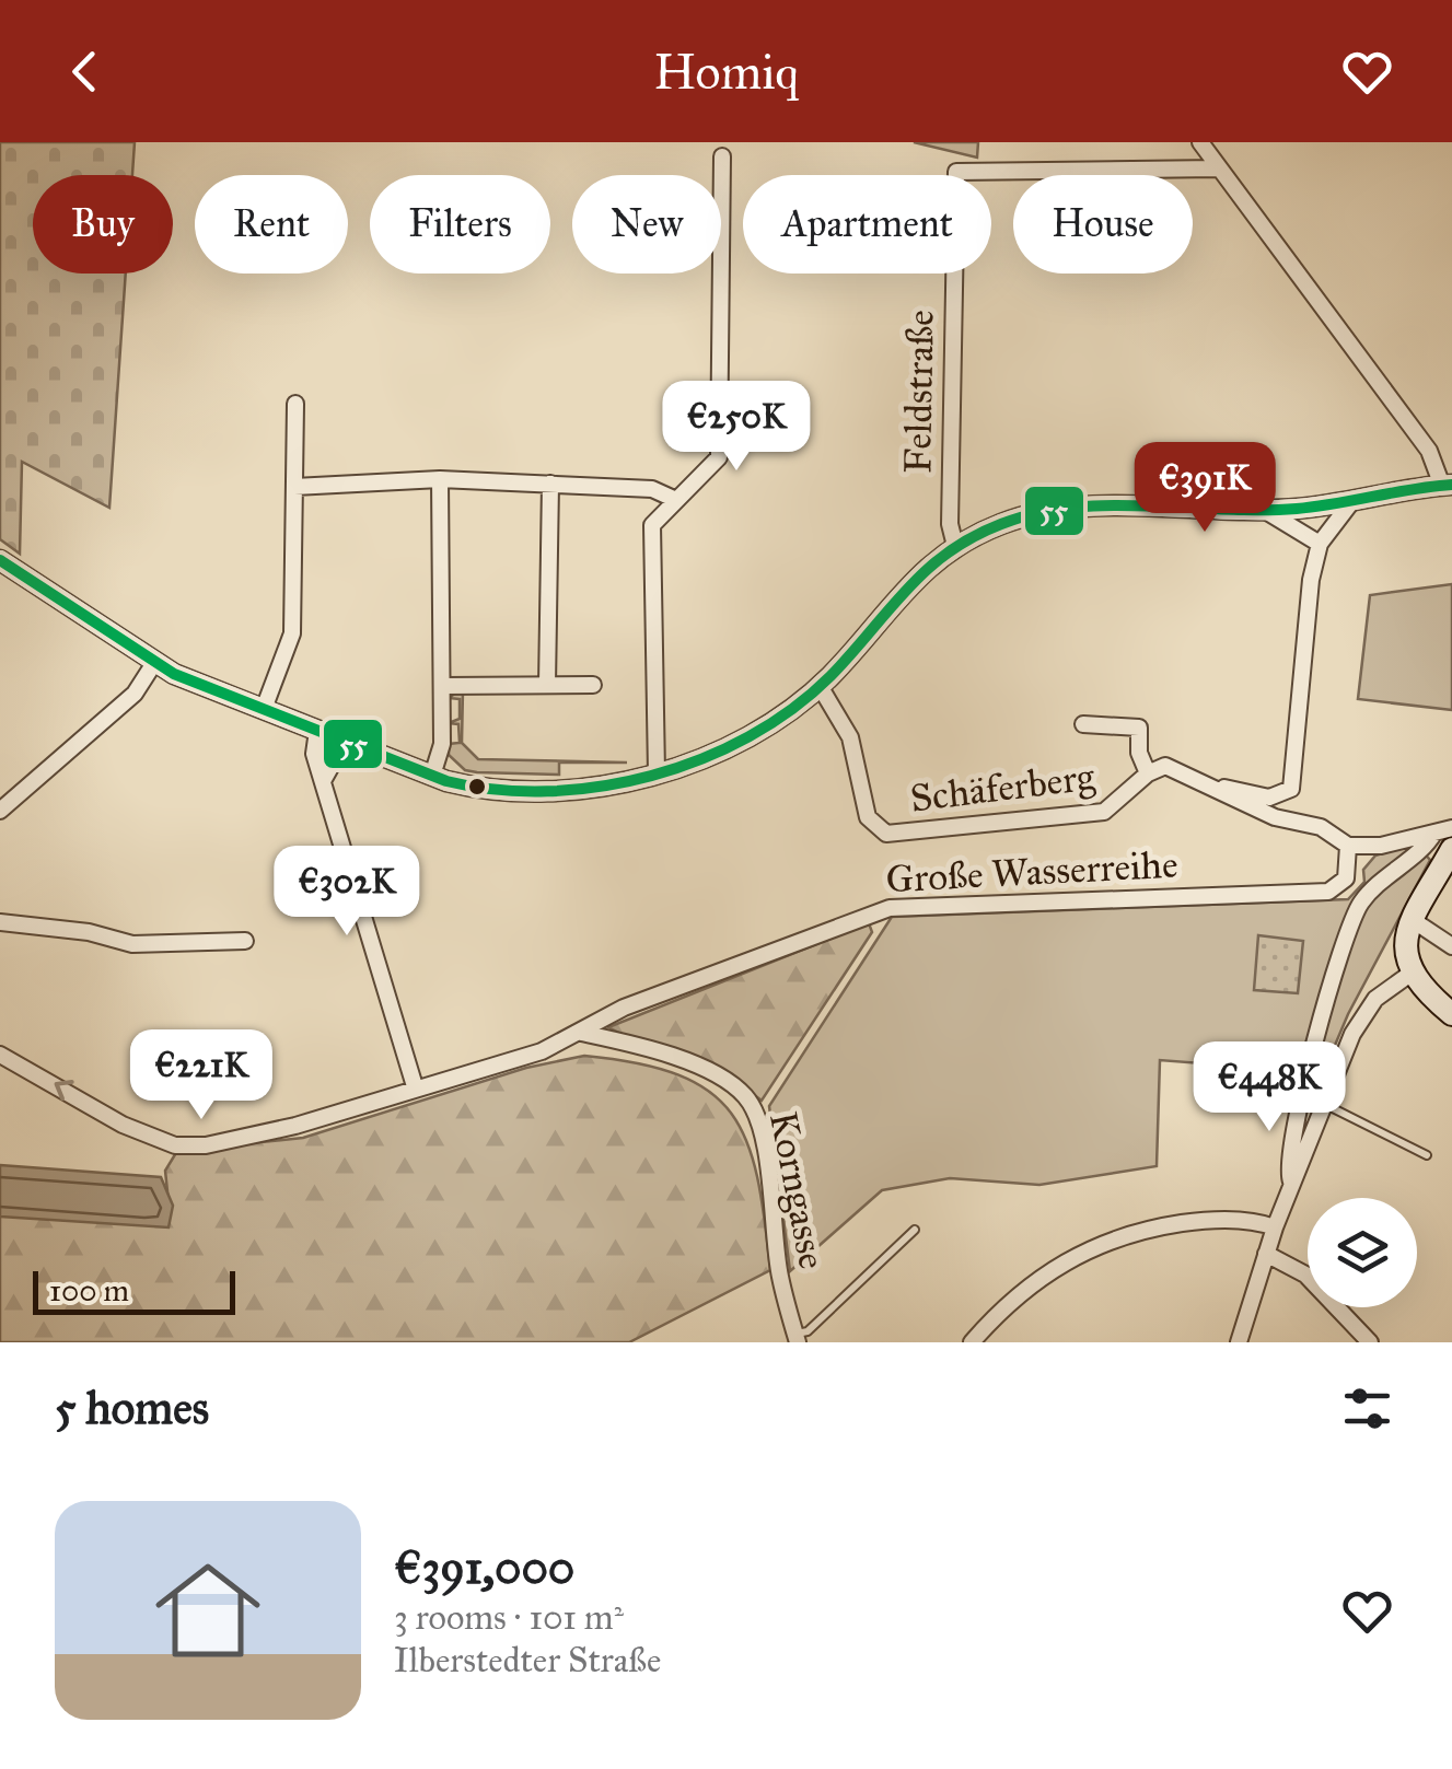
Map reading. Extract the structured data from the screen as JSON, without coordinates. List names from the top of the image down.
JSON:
{
  "streets": {
    "street": [
      "Feldstraße",
      "Schäferberg",
      "Große Wasserreihe",
      "Korngasse"
    ]
  },
  "crossings": [
    ["Schäferberg", "Große Wasserreihe"],
    ["Große Wasserreihe", "Korngasse"]
  ],
  "lines": ["transit line 55"],
  "scale_bar": "100 m",
  "page": {
    "header": "Homiq",
    "chip": [
      "Buy",
      "Rent",
      "Filters",
      "New",
      "Apartment",
      "House"
    ],
    "price": [
      "€250K",
      "€391K",
      "€302K",
      "€221K",
      "€448K"
    ],
    "scale": "100 m",
    "heading": "5 homes",
    "list": [
      {
        "name": "€391,000",
        "note": "3 rooms · 101 m² · Ilberstedter Straße"
      }
    ]
  }
}
